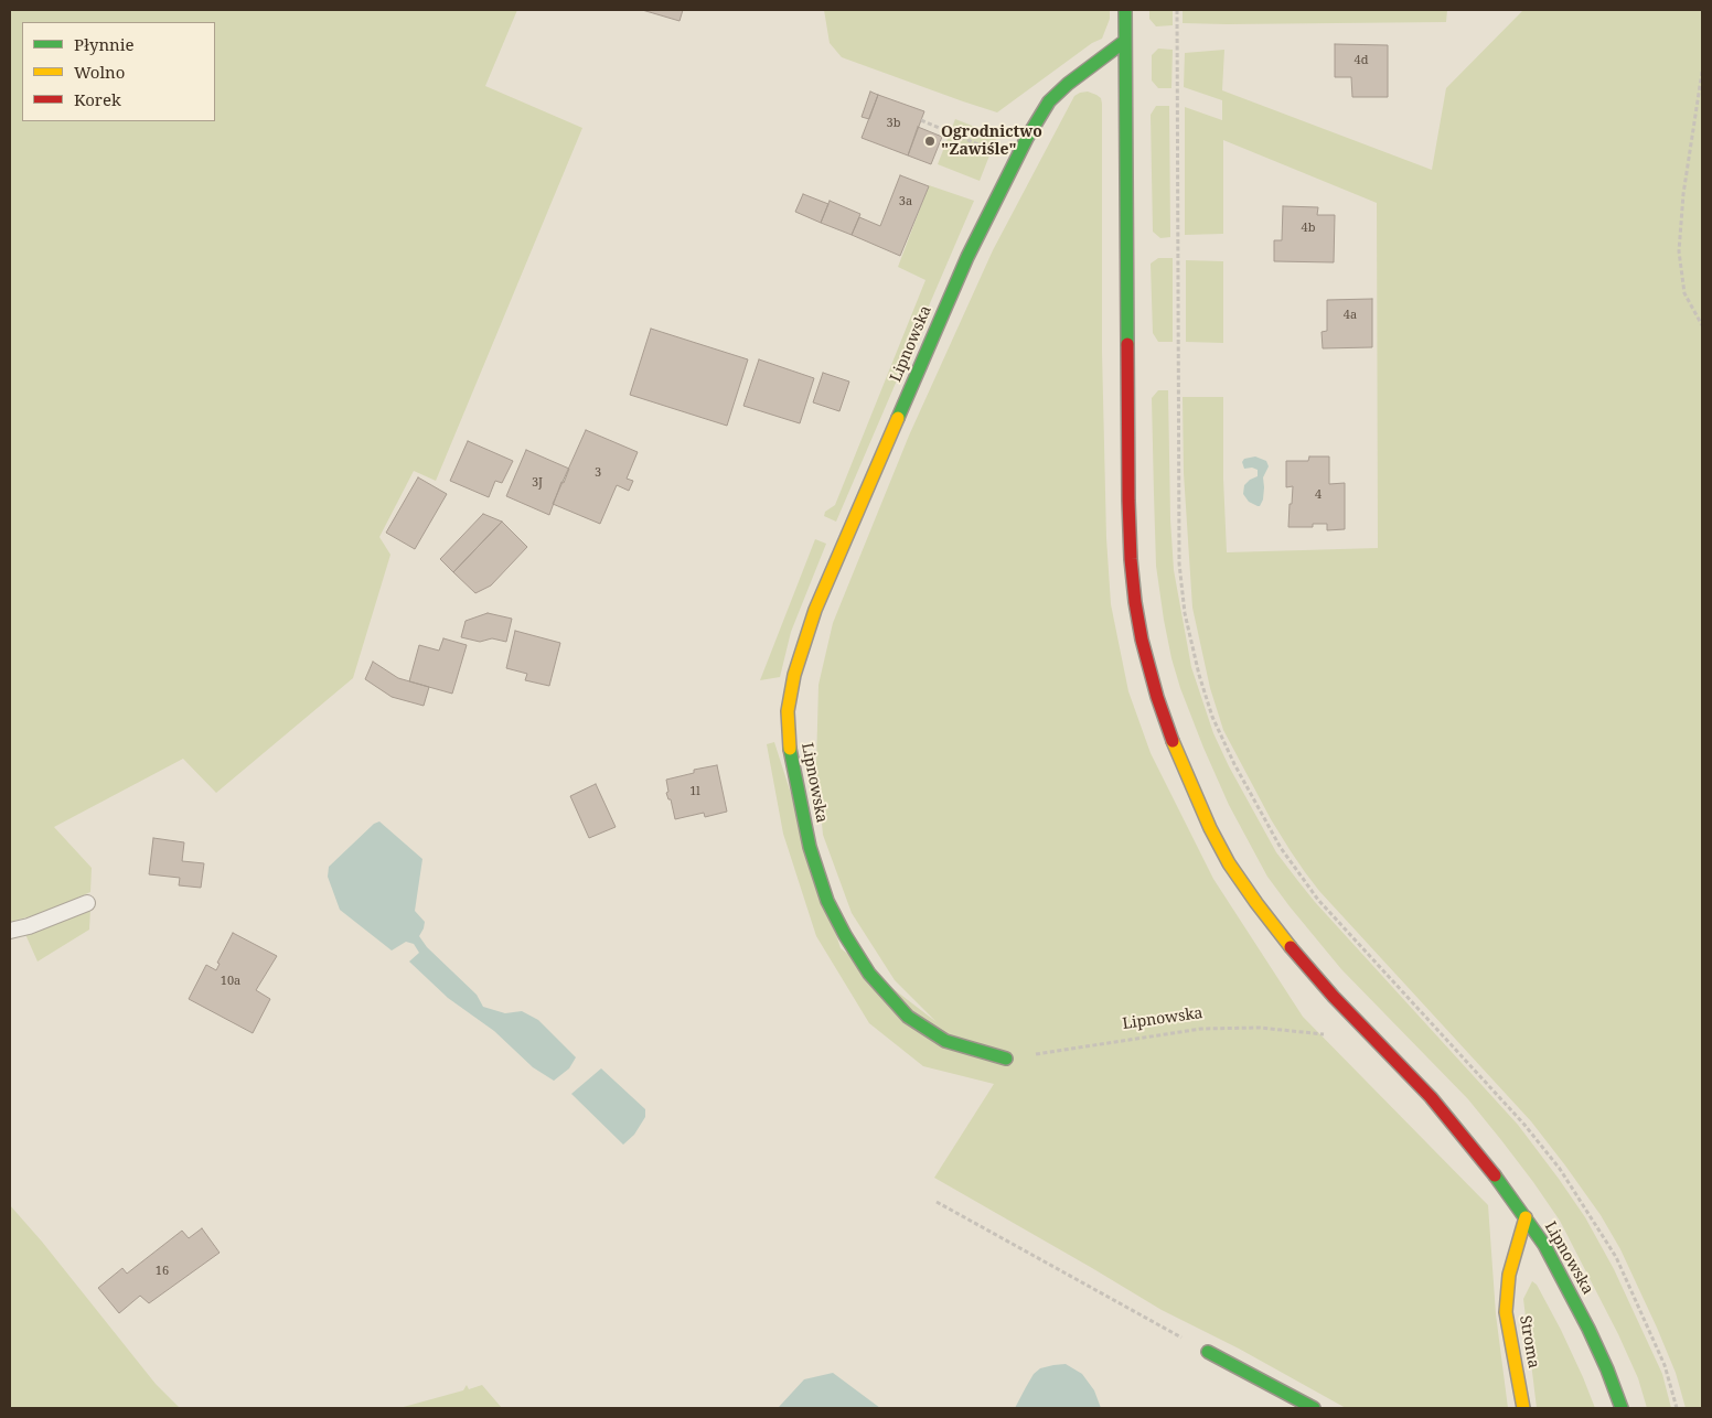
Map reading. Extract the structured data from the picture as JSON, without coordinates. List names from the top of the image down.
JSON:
{
  "streets": {
    "main road": ["Lipnowska", "Stroma"]
  },
  "crossings": [
    ["Lipnowska", "Stroma"]
  ],
  "places": ["Ogrodnictwo \"Zawiśle\""],
  "house_numbers": [
    "4d",
    "3b",
    "3a",
    "4b",
    "4a",
    "3",
    "3J",
    "4",
    "1l",
    "10a",
    "16"
  ],
  "legend": ["Płynnie", "Wolno", "Korek"]
}
